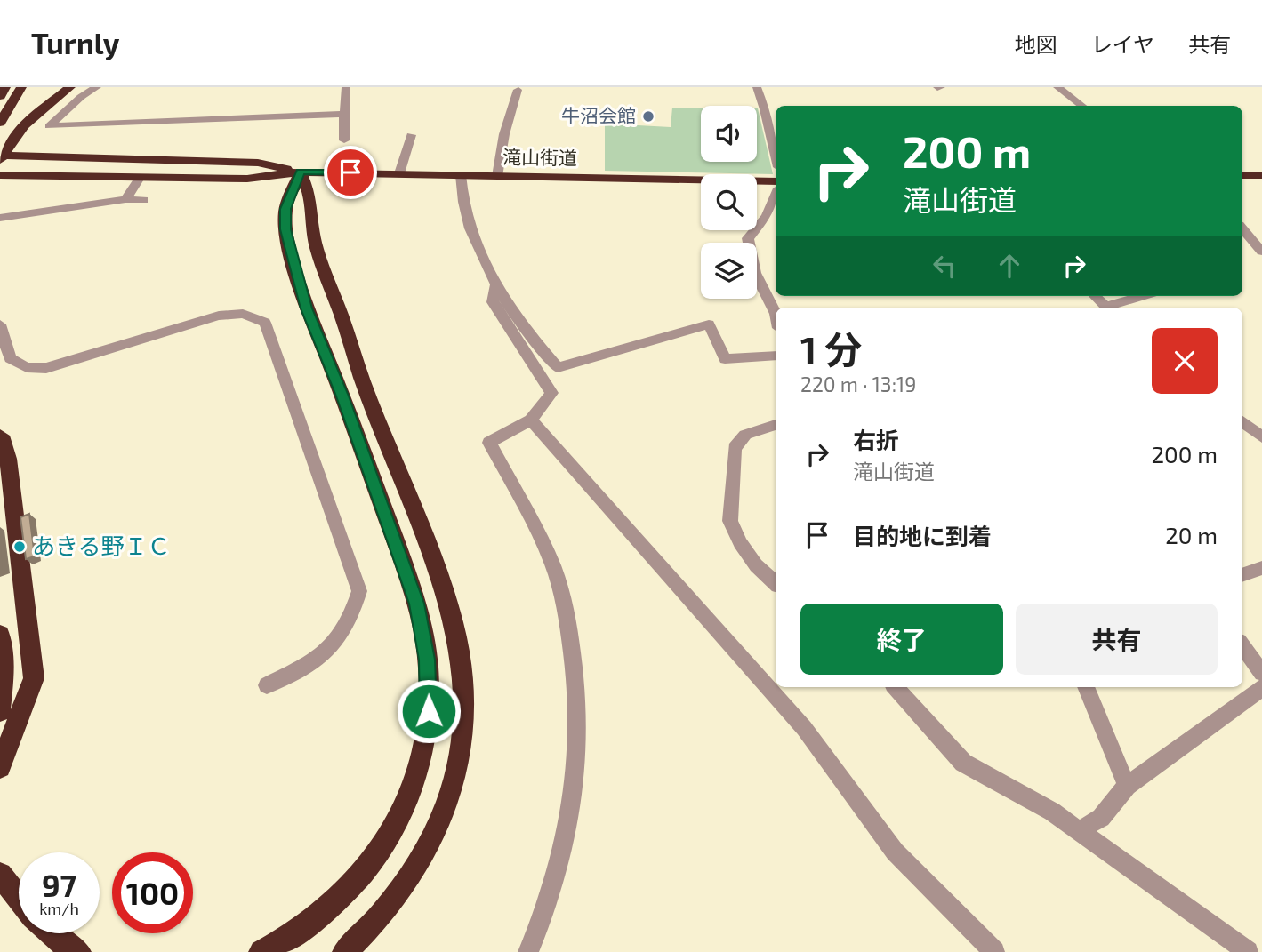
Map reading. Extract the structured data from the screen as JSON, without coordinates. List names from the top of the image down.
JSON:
{
  "streets": {
    "highway": ["滝山街道"]
  },
  "places": ["牛沼会館", "あきる野ＩＣ"],
  "page": {
    "header": "Turnly",
    "nav": ["地図", "レイヤ", "共有"],
    "turn": ["200 m", "滝山街道"],
    "heading": ["1 分", "220 m · 13:19"],
    "list": [
      {
        "name": "右折",
        "note": "滝山街道",
        "value": "200 m"
      },
      {
        "name": "目的地に到着",
        "value": "20 m"
      }
    ],
    "buttons": ["終了", "共有"],
    "speed": "97 km/h",
    "limit": "100"
  }
}
